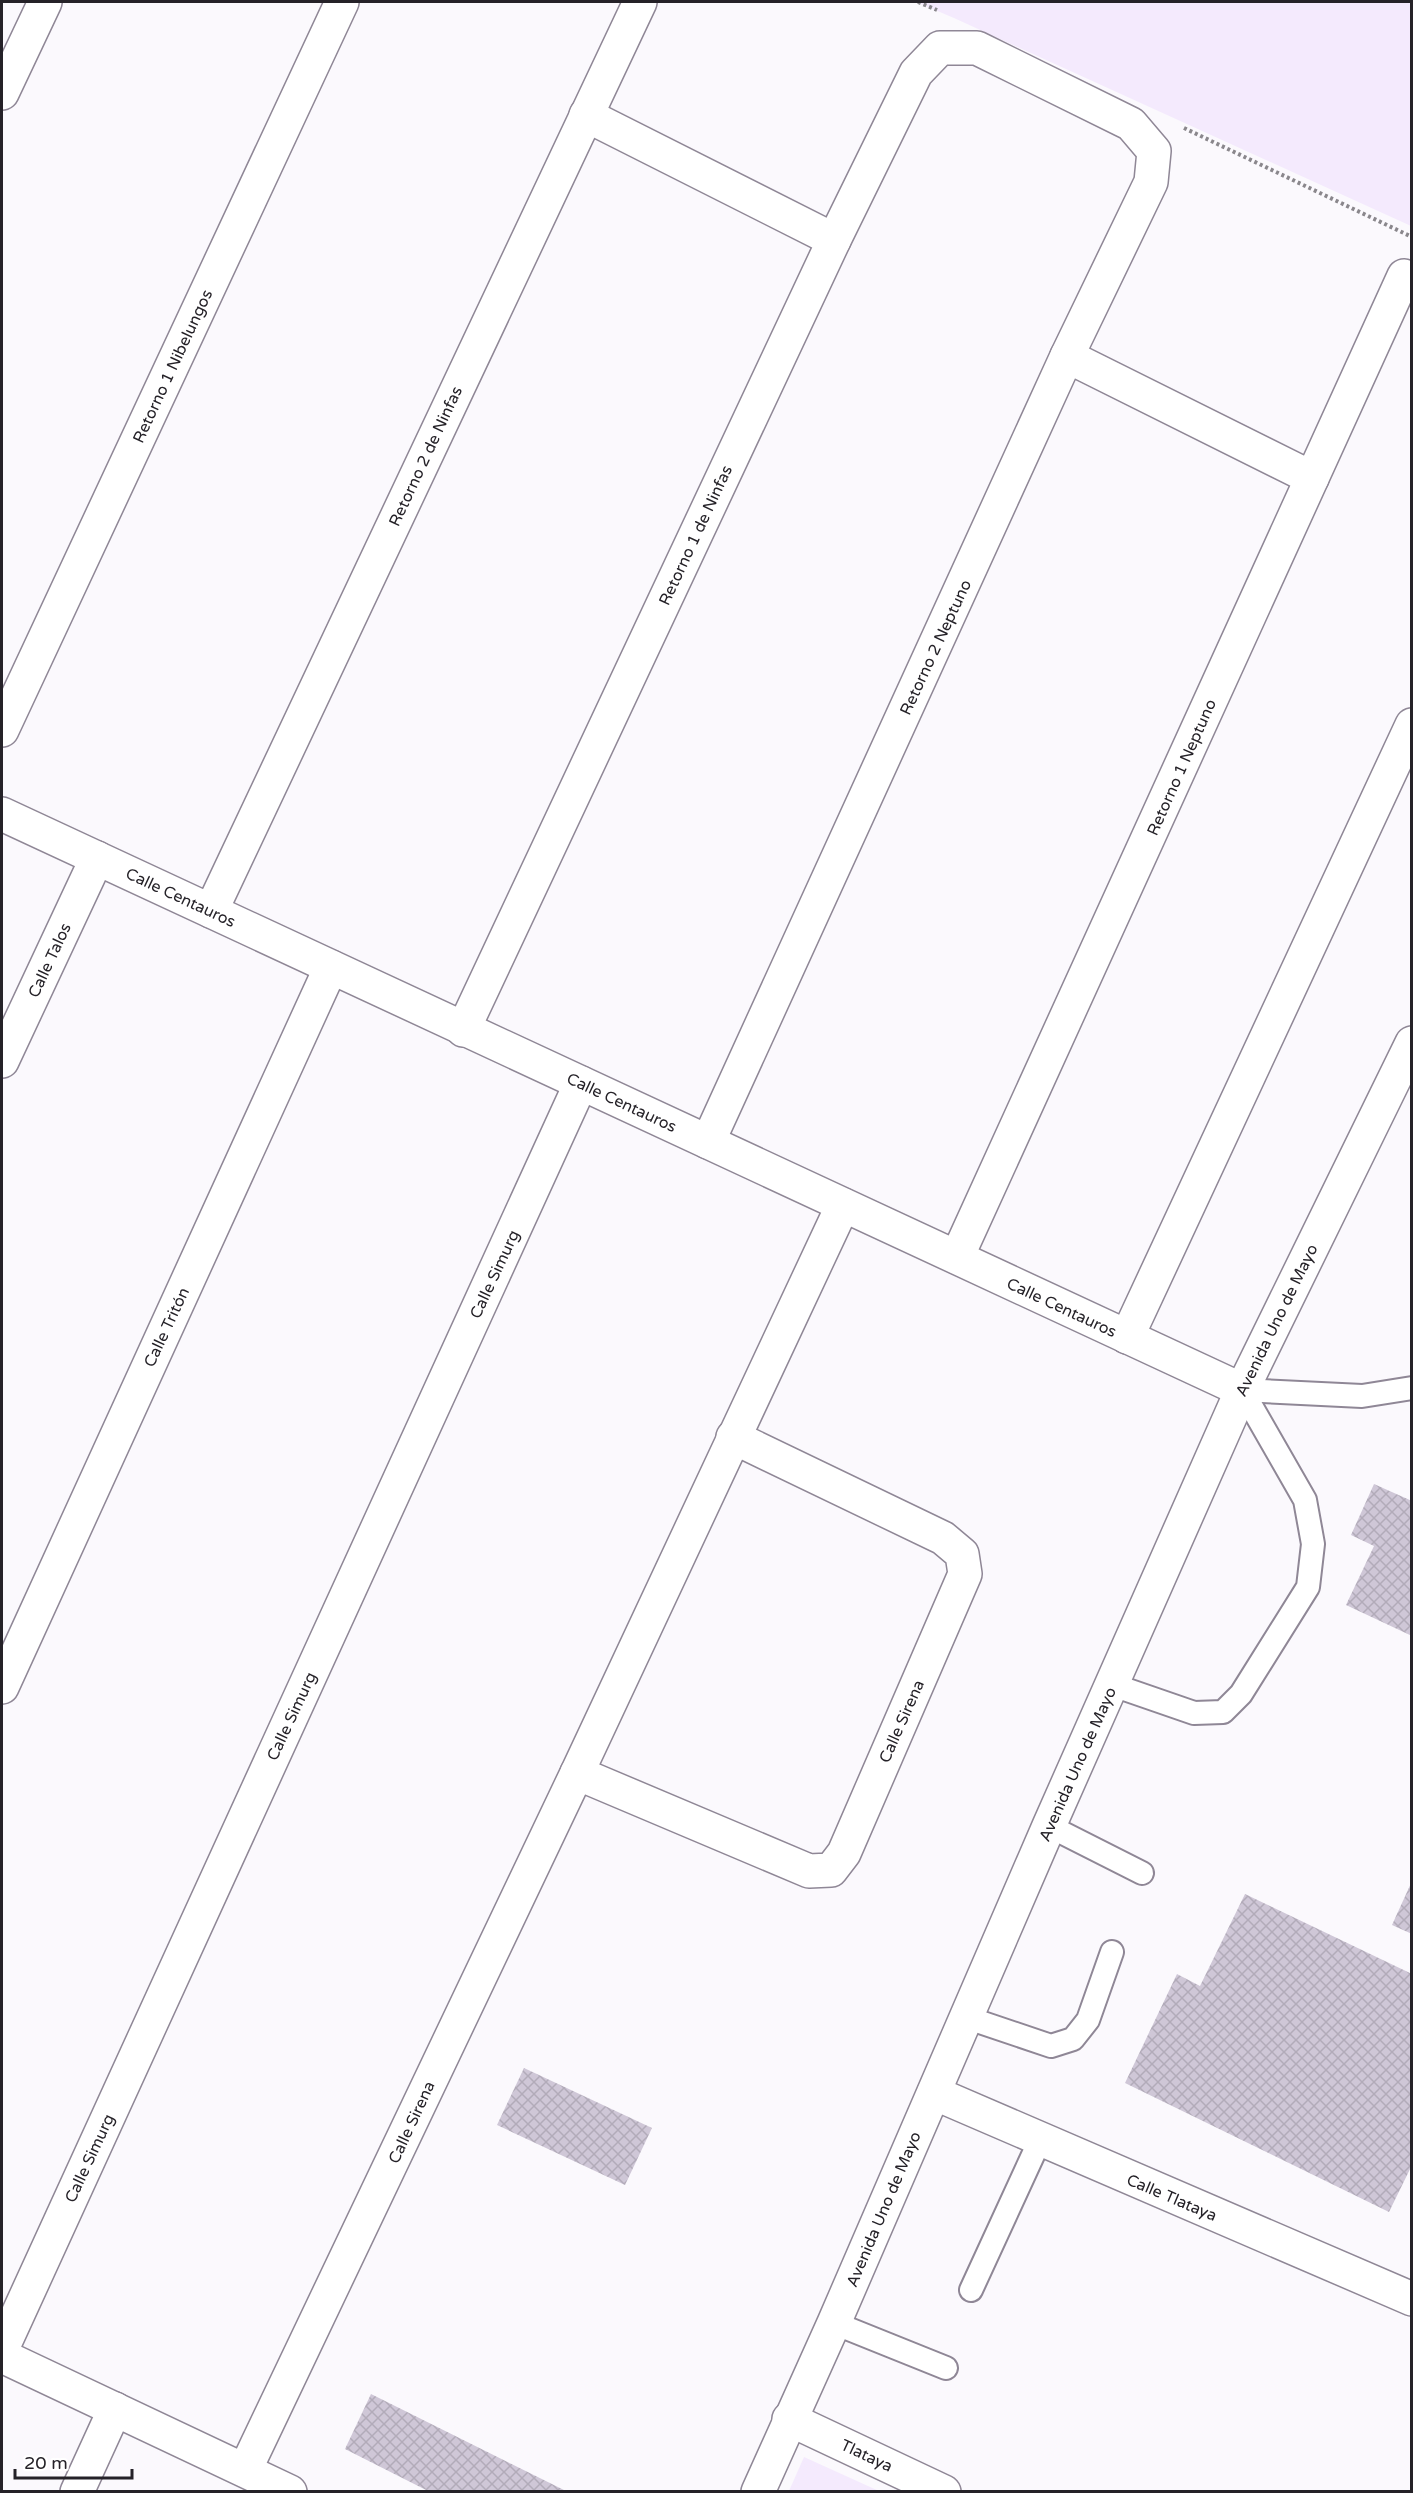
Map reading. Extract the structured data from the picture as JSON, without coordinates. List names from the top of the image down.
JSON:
{
  "streets": {
    "street": [
      "Retorno 1 Nibelungos",
      "Retorno 2 de Ninfas",
      "Retorno 1 de Ninfas",
      "Retorno 2 Neptuno",
      "Retorno 1 Neptuno",
      "Calle Centauros",
      "Calle Talos",
      "Calle Simurg",
      "Avenida Uno de Mayo",
      "Calle Tritón",
      "Calle Sirena",
      "Calle Tlataya",
      "Tlataya"
    ]
  },
  "crossings": [
    ["Retorno 2 de Ninfas", "Calle Centauros"],
    ["Retorno 1 de Ninfas", "Retorno 2 Neptuno"],
    ["Retorno 1 de Ninfas", "Calle Centauros"],
    ["Retorno 2 Neptuno", "Calle Centauros"],
    ["Retorno 1 Neptuno", "Calle Centauros"],
    ["Calle Centauros", "Calle Talos"],
    ["Calle Centauros", "Calle Simurg"],
    ["Calle Centauros", "Avenida Uno de Mayo"],
    ["Calle Centauros", "Calle Tritón"],
    ["Calle Centauros", "Calle Sirena"],
    ["Avenida Uno de Mayo", "Calle Tlataya"],
    ["Avenida Uno de Mayo", "Tlataya"]
  ],
  "scale_bar": "20 m"
}
